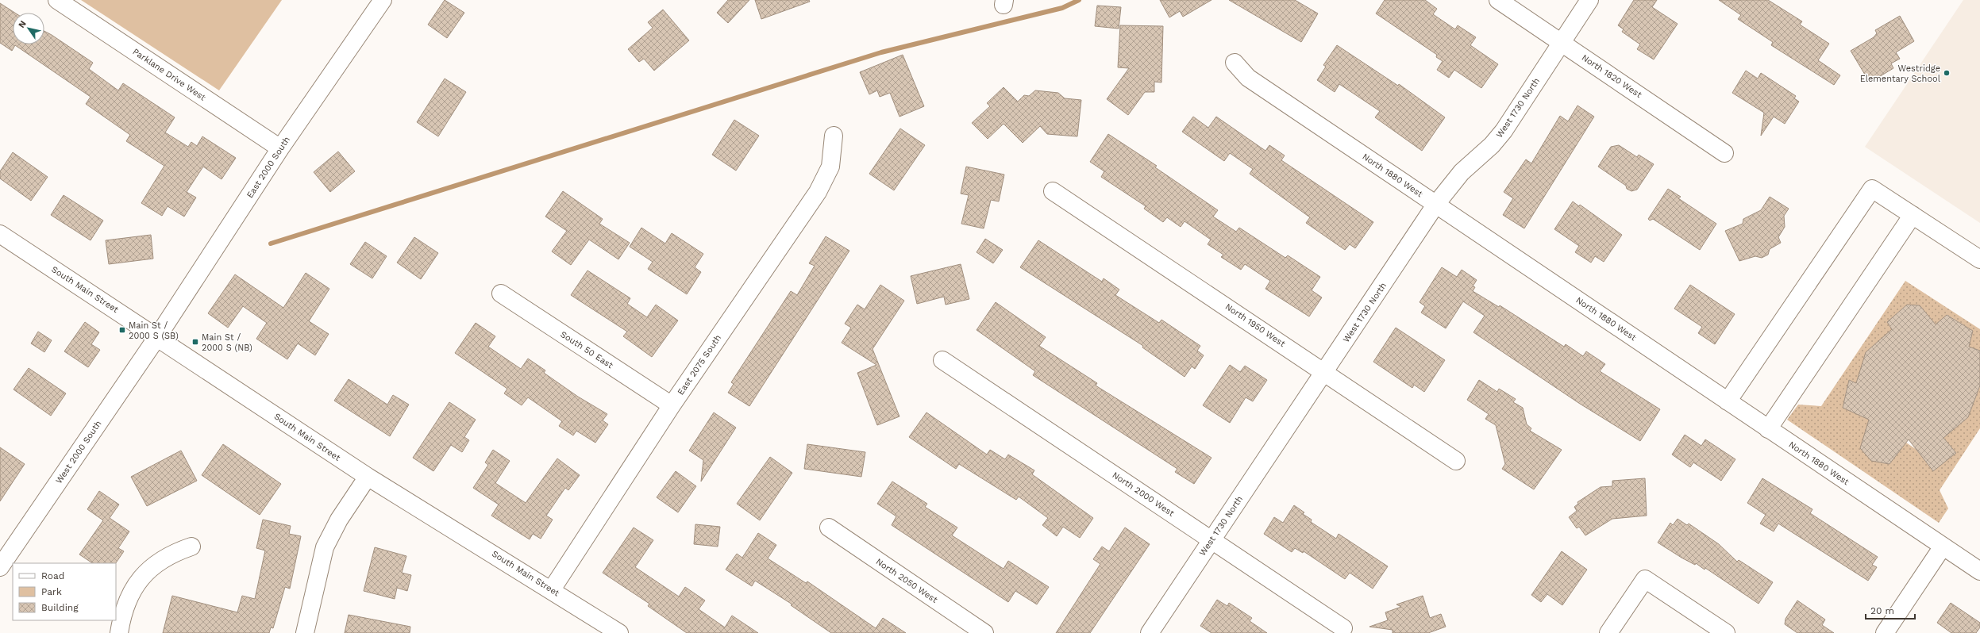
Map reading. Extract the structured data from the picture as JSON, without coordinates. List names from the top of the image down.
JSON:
{
  "streets": {
    "street": [
      "Parklane Drive West",
      "North 1820 West",
      "West 1730 North",
      "East 2000 South",
      "North 1880 West",
      "South Main Street",
      "North 1950 West",
      "South 50 East",
      "East 2075 South",
      "West 2000 South",
      "North 2000 West",
      "North 2050 West"
    ]
  },
  "crossings": [
    ["Parklane Drive West", "East 2000 South"],
    ["North 1820 West", "West 1730 North"],
    ["West 1730 North", "North 1880 West"],
    ["West 1730 North", "North 1950 West"],
    ["West 1730 North", "North 2000 West"],
    ["East 2000 South", "South Main Street"],
    ["East 2000 South", "West 2000 South"],
    ["South Main Street", "East 2075 South"],
    ["South Main Street", "West 2000 South"],
    ["South 50 East", "East 2075 South"]
  ],
  "places": {
    "other": ["Westridge Elementary School"],
    "transit": ["Main St / 2000 S (SB)", "Main St / 2000 S (NB)"]
  },
  "legend": ["Road", "Park", "Building"],
  "scale_bar": "20 m",
  "north": "top left"
}
